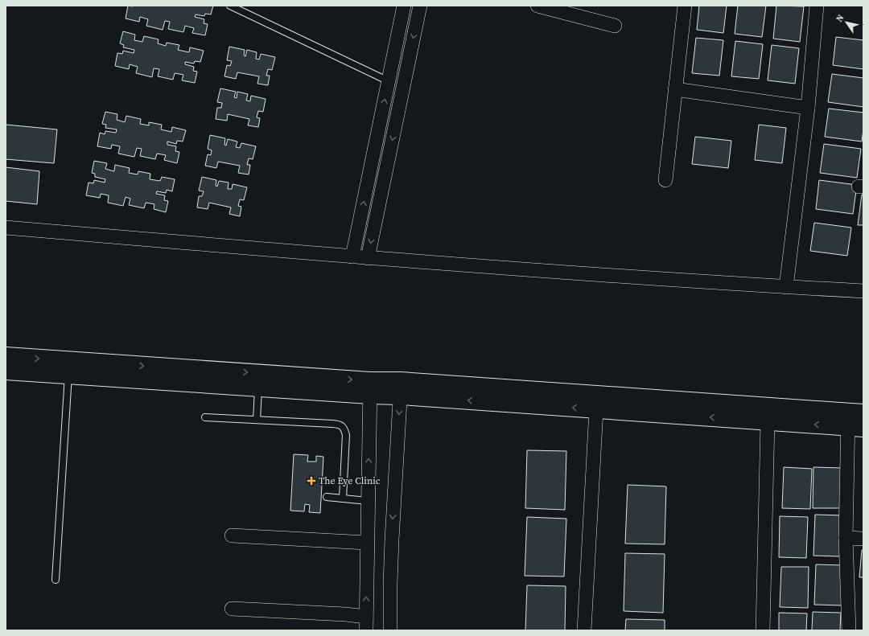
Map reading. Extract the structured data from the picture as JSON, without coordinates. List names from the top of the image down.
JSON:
{
  "places": {
    "health": ["The Eye Clinic"]
  },
  "north": "top left"
}
